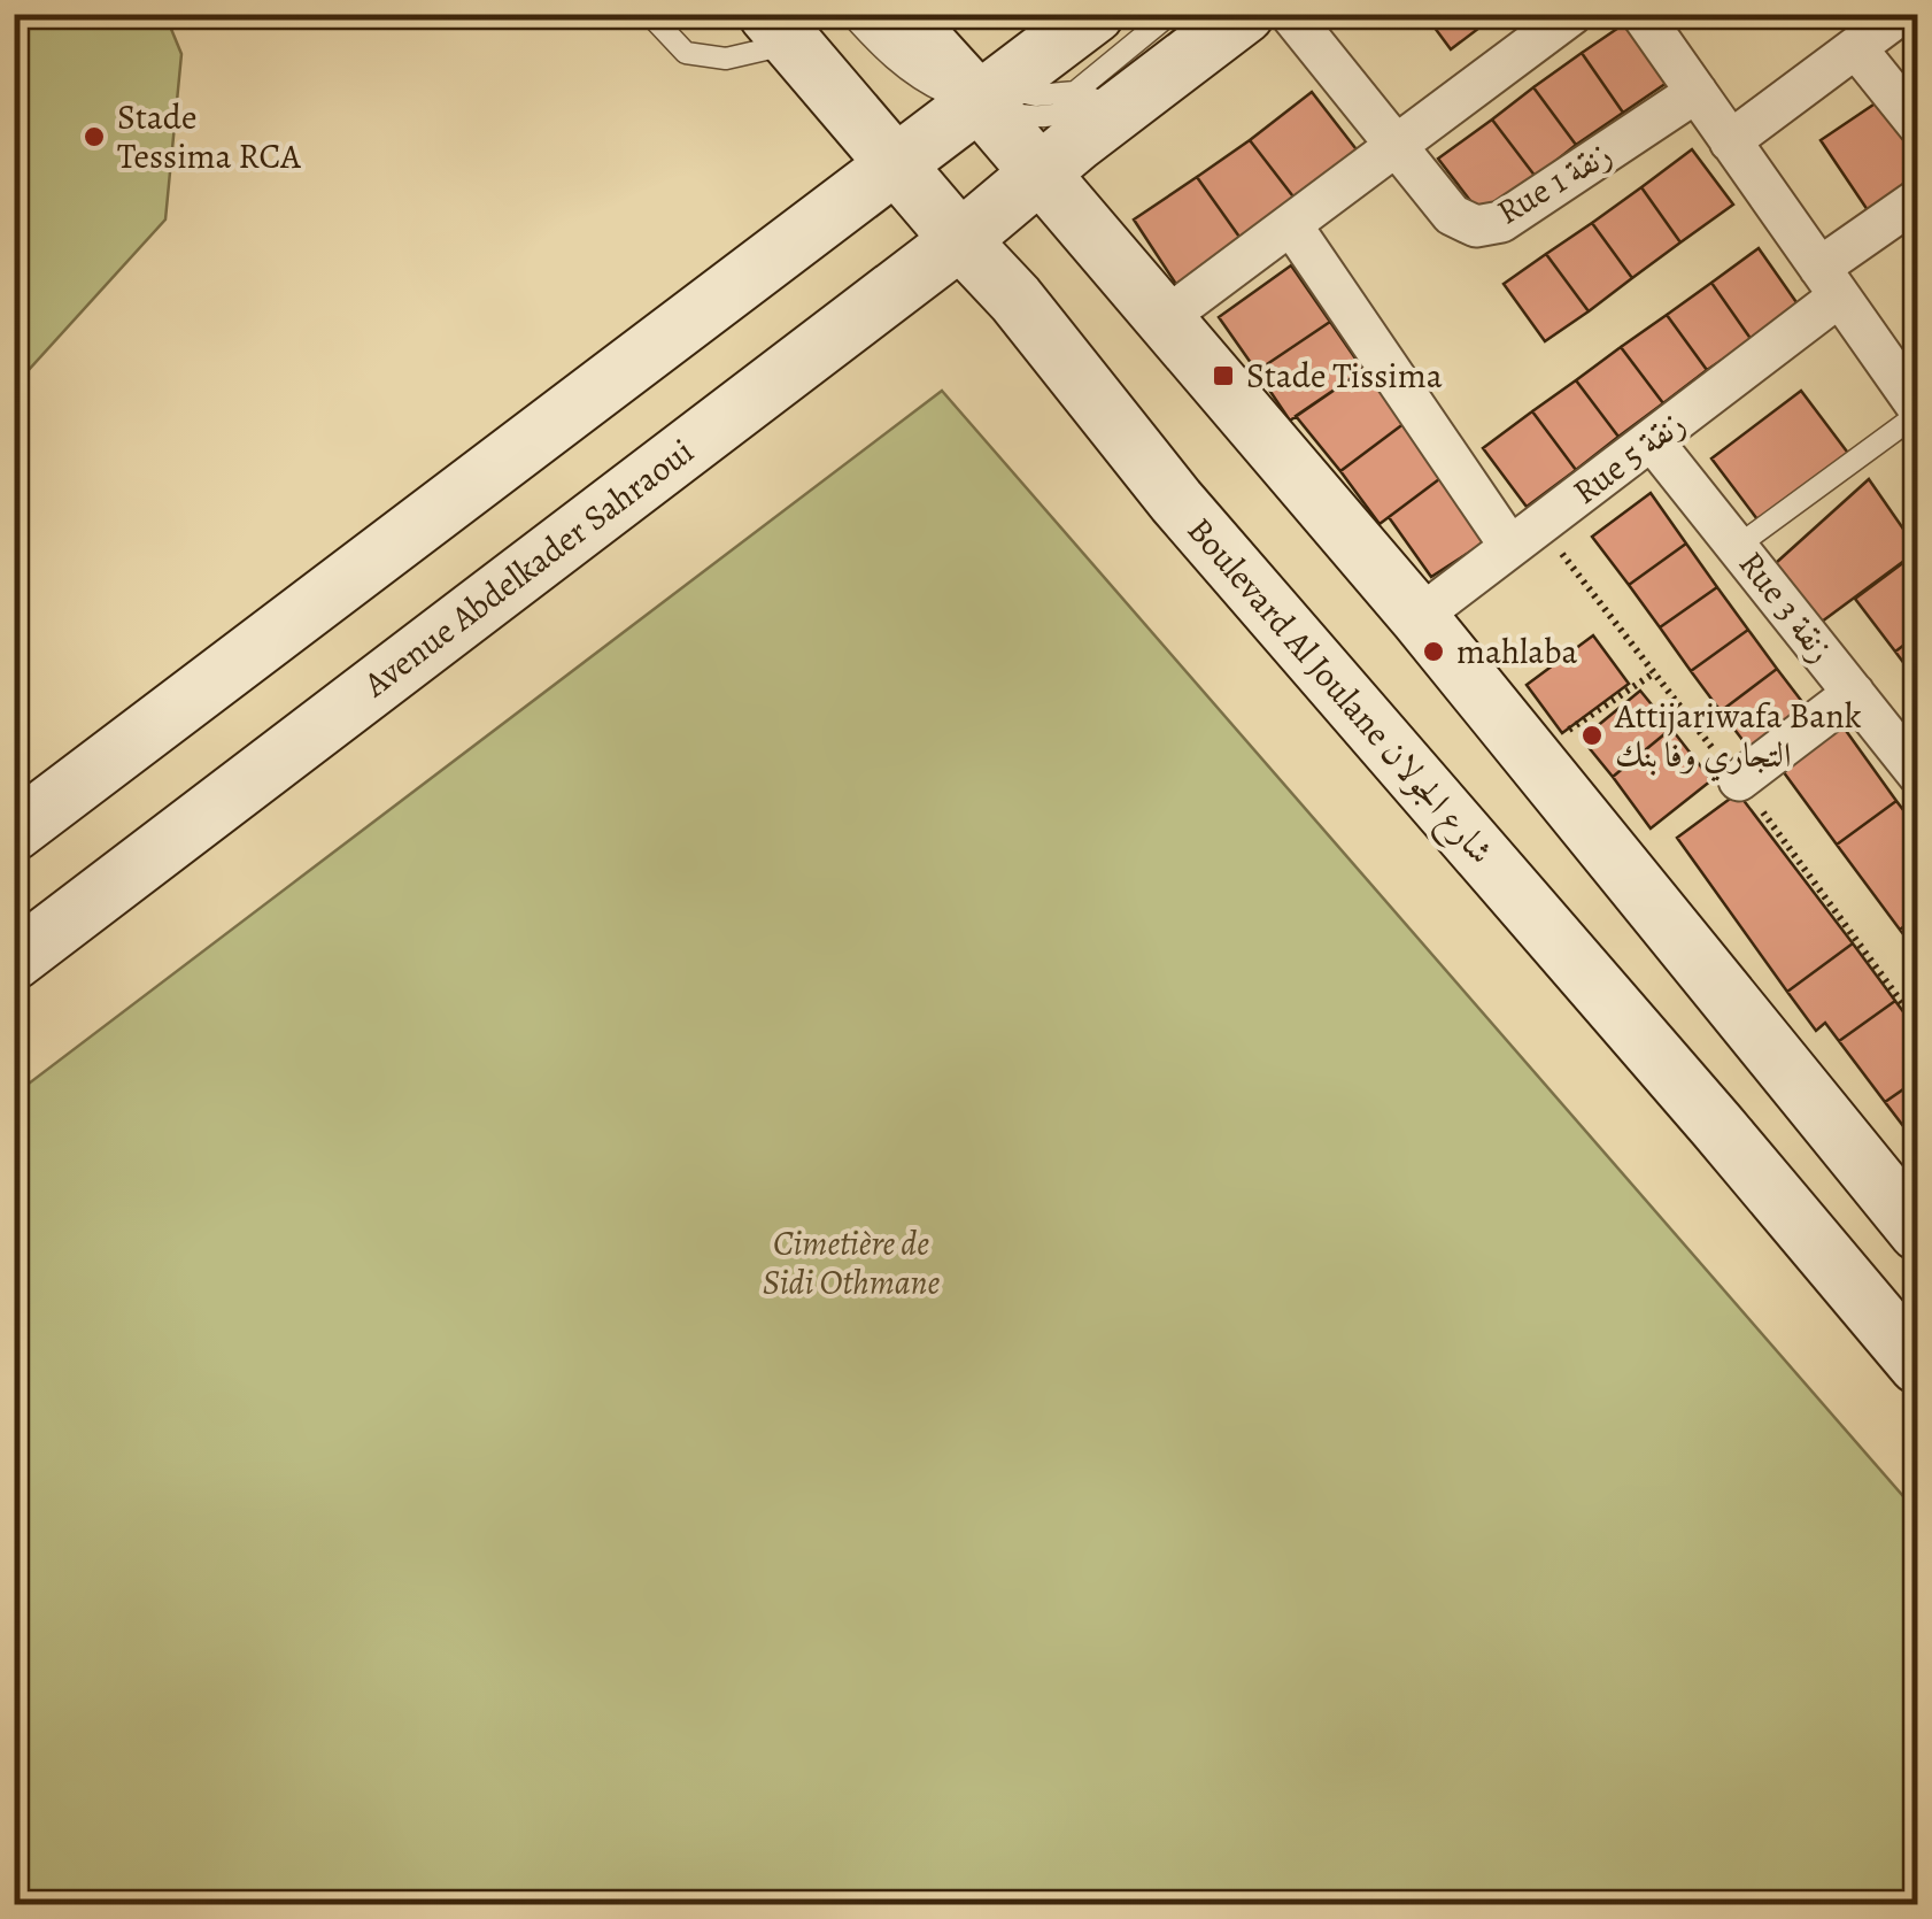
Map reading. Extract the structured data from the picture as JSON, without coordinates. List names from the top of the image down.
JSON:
{
  "streets": {
    "main road": ["Avenue Abdelkader Sahraoui", "Boulevard Al Joulane شارع الجولان"],
    "street": ["Rue 1 زنقة", "Rue 5 زنقة", "Rue 3 زنقة"]
  },
  "crossings": [
    ["Rue 5 زنقة", "Rue 3 زنقة"],
    ["Avenue Abdelkader Sahraoui", "Boulevard Al Joulane شارع الجولان"]
  ],
  "parks": ["Cimetière de Sidi Othmane"],
  "places": {
    "other": ["Stade Tessima RCA", "mahlaba", "Attijariwafa Bank التجاري وفا بنك"],
    "transit": ["Stade Tissima"]
  }
}
